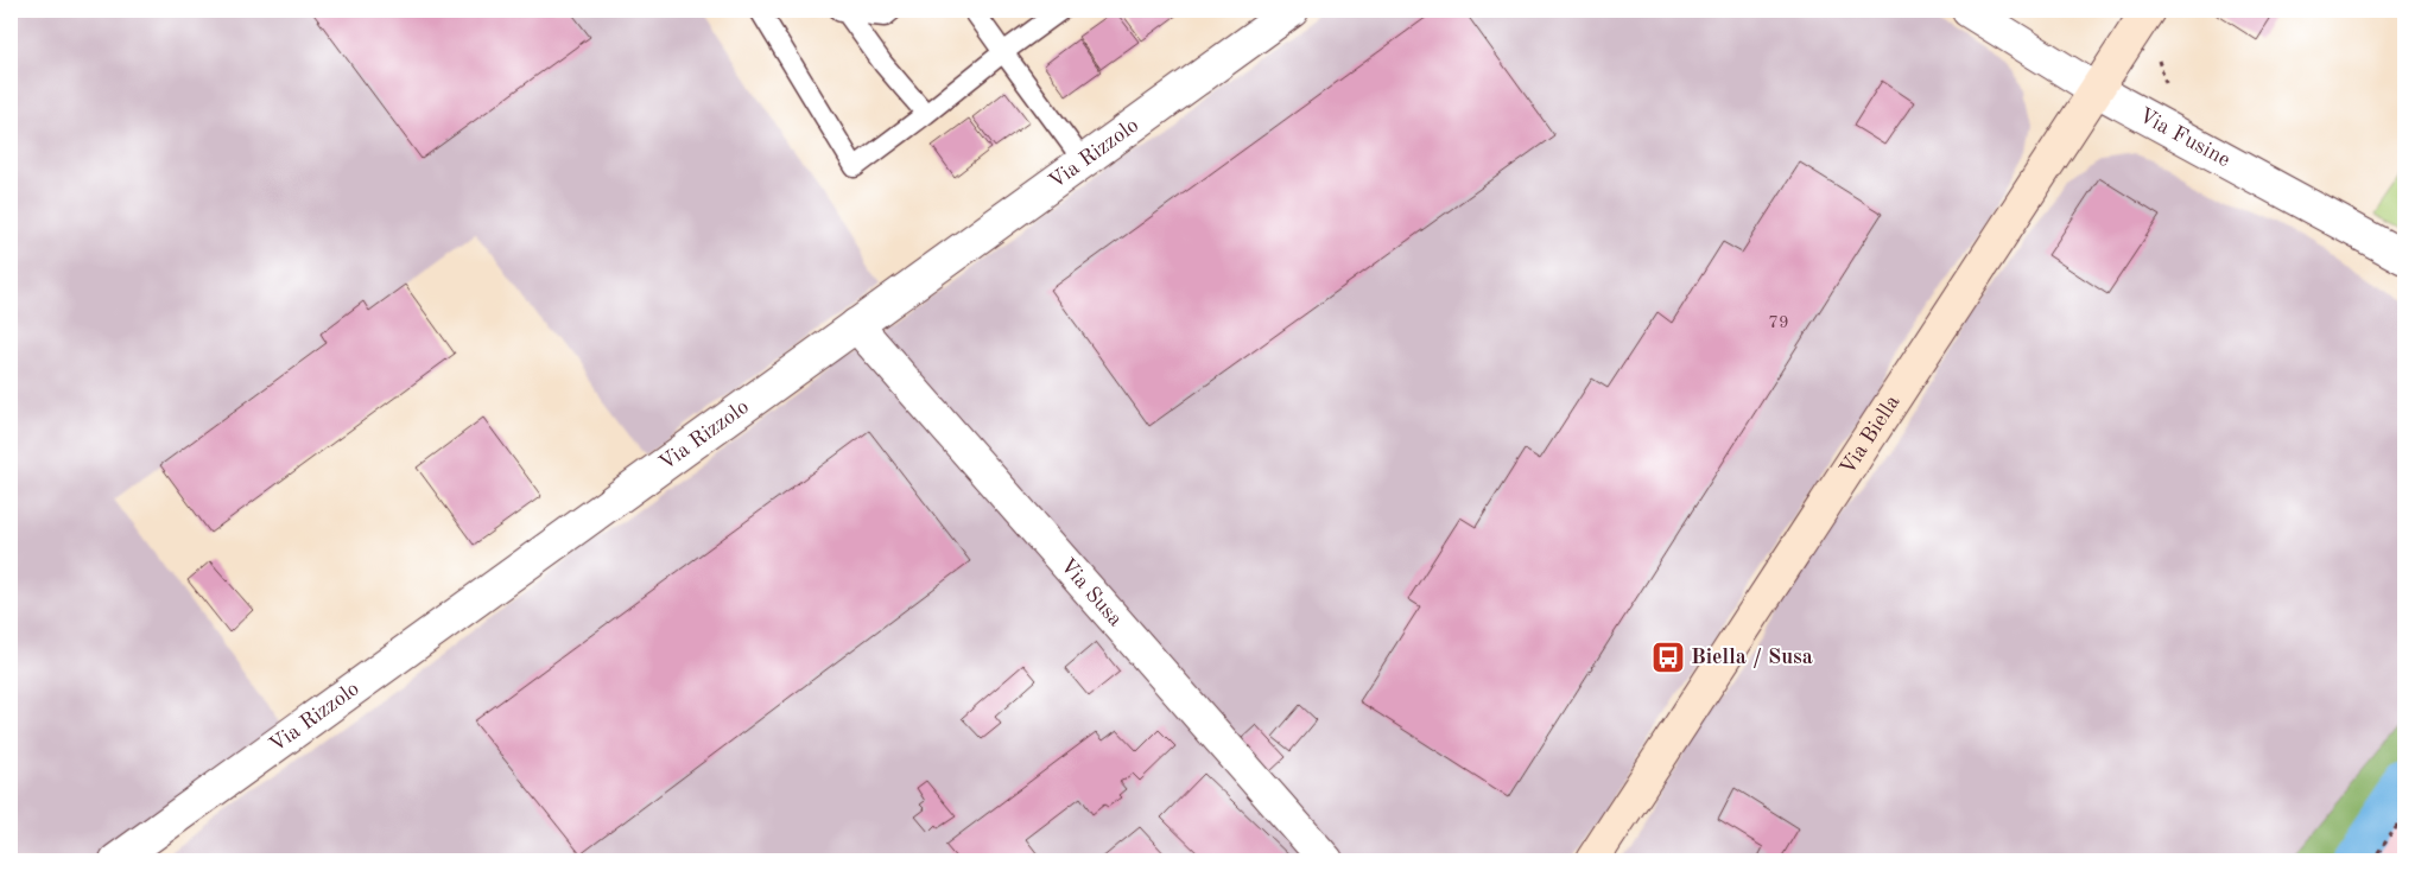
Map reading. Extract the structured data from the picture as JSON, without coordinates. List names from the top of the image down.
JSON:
{
  "streets": {
    "main road": ["Via Biella"],
    "street": ["Via Fusine", "Via Rizzolo", "Via Susa"]
  },
  "crossings": [
    ["Via Fusine", "Via Biella"],
    ["Via Rizzolo", "Via Susa"]
  ],
  "places": {
    "bus stop": ["Biella / Susa"]
  },
  "house_numbers": ["79"]
}
